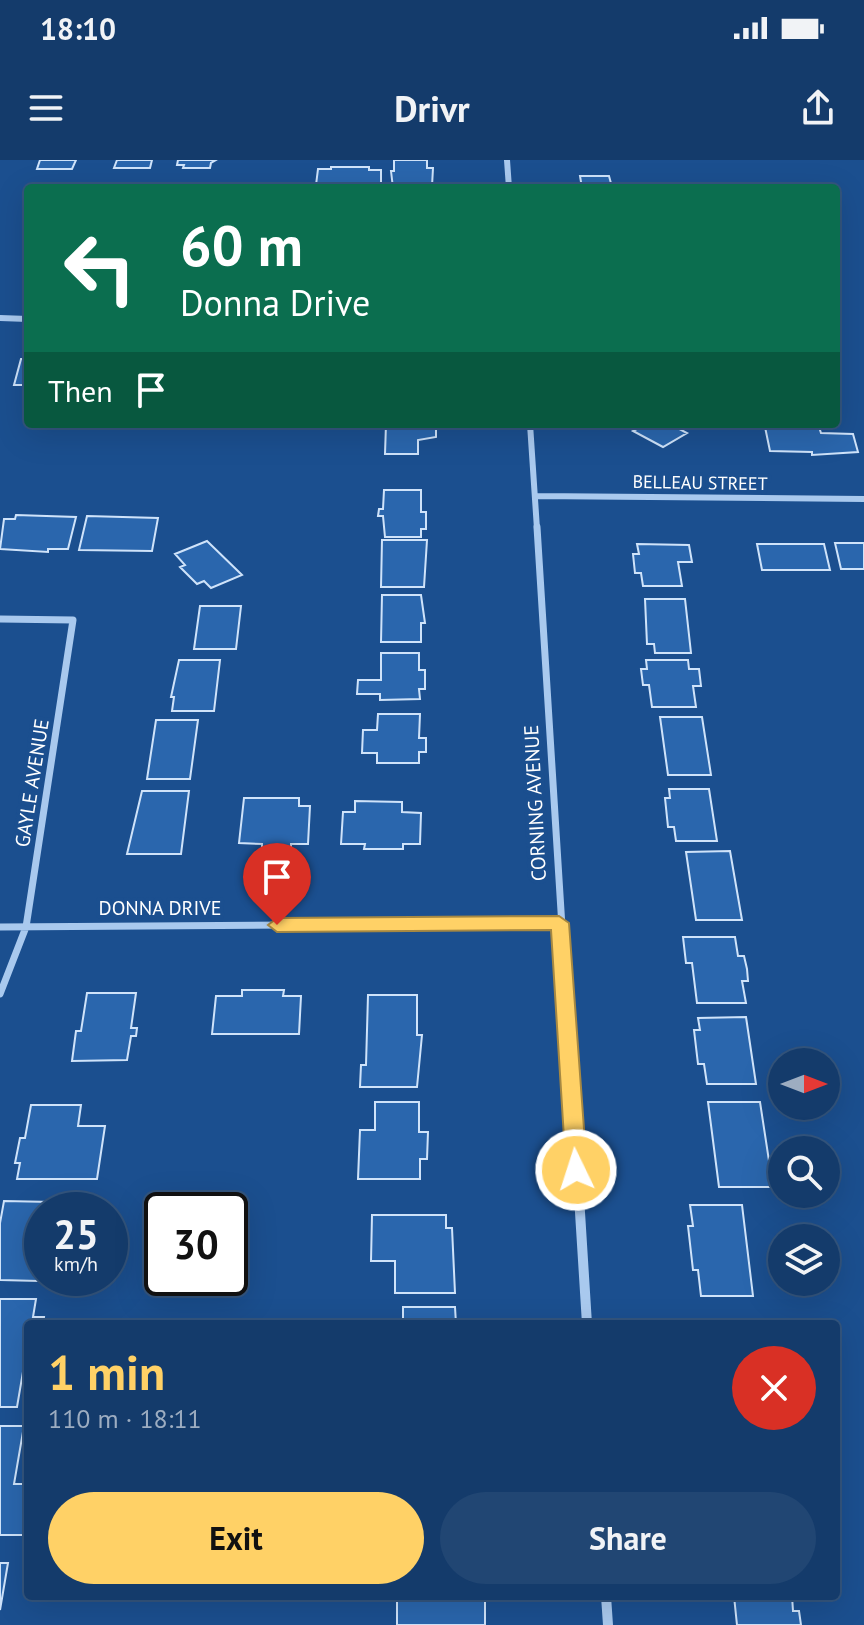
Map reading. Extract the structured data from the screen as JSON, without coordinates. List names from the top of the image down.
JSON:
{
  "streets": {
    "street": [
      "BELLEAU STREET",
      "GAYLE AVENUE",
      "CORNING AVENUE",
      "DONNA DRIVE"
    ]
  },
  "crossings": [
    ["BELLEAU STREET", "CORNING AVENUE"],
    ["GAYLE AVENUE", "DONNA DRIVE"],
    ["CORNING AVENUE", "DONNA DRIVE"]
  ],
  "north": "right",
  "page": {
    "status": "18:10",
    "header": "Drivr",
    "turn": ["60 m", "Donna Drive"],
    "then": "Then",
    "speed": "25 km/h",
    "limit": "30",
    "heading": ["1 min", "110 m · 18:11"],
    "buttons": ["Exit", "Share"]
  }
}
